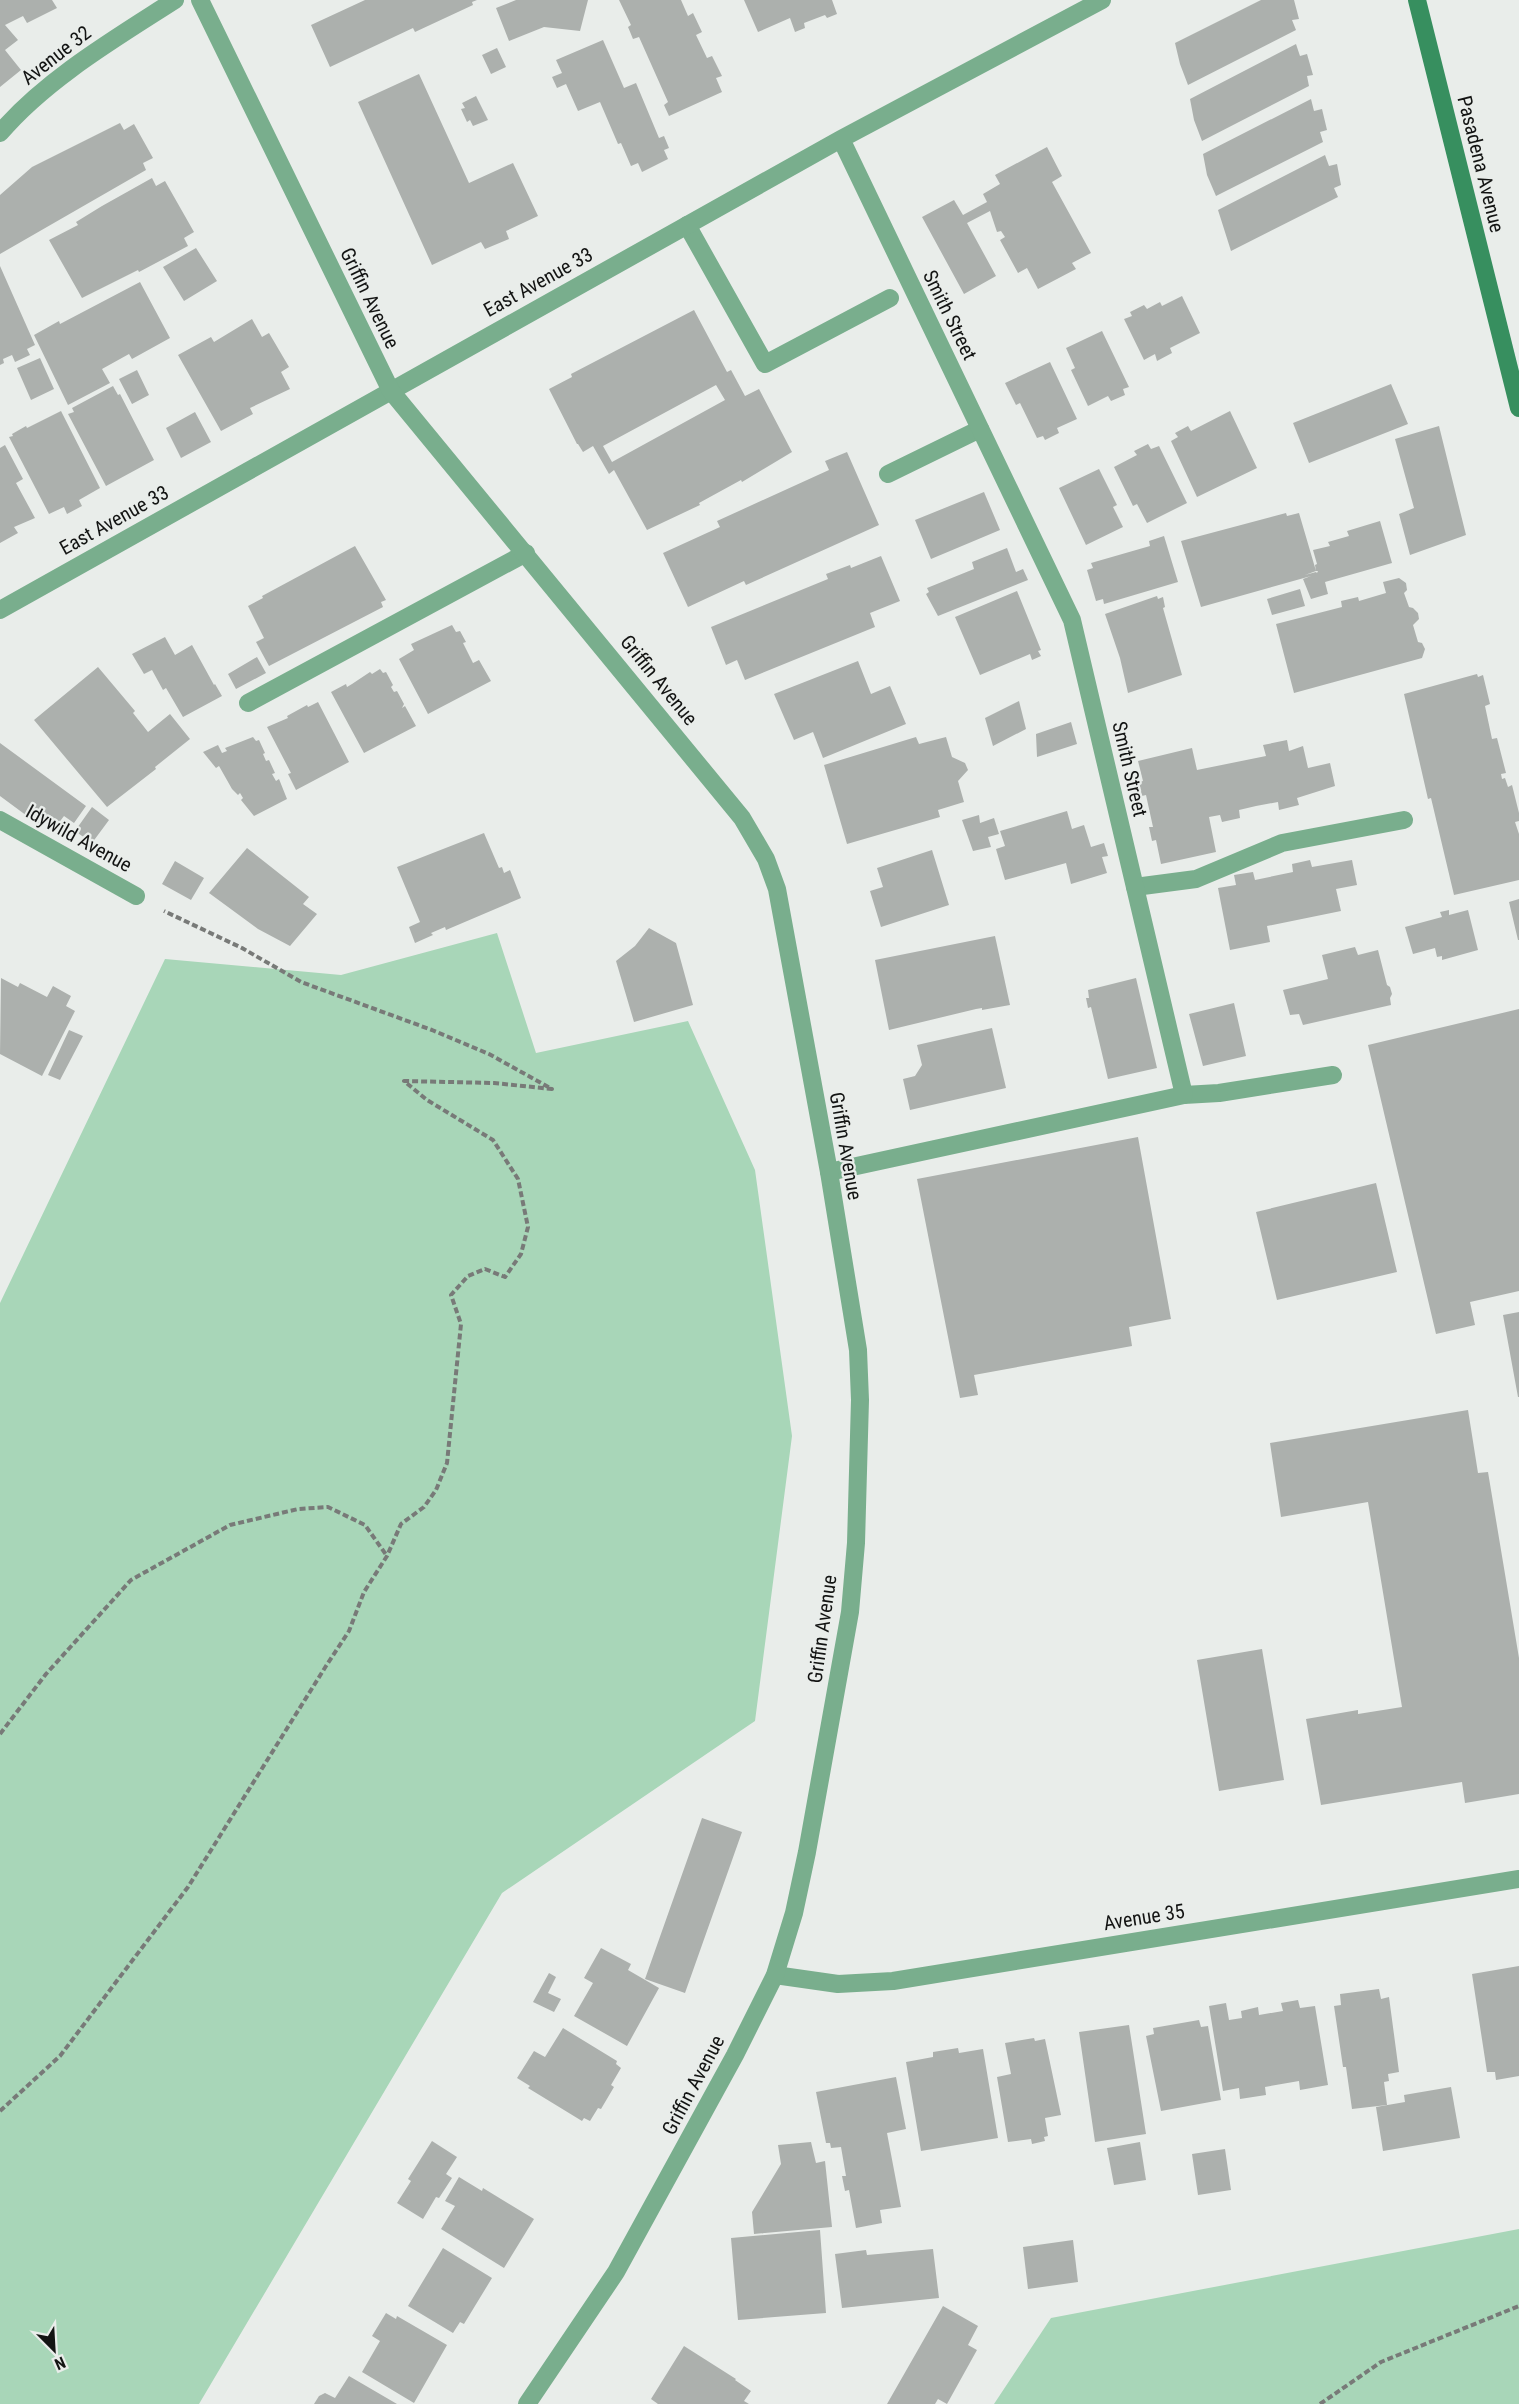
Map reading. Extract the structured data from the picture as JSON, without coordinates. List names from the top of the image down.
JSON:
{
  "streets": {
    "main road": ["Pasadena Avenue"],
    "street": [
      "Avenue 32",
      "East Avenue 33",
      "Griffin Avenue",
      "Smith Street",
      "Idywild Avenue",
      "Avenue 35"
    ]
  },
  "crossings": [
    ["East Avenue 33", "Griffin Avenue"],
    ["East Avenue 33", "Smith Street"],
    ["Griffin Avenue", "Avenue 35"]
  ],
  "north": "bottom right"
}
